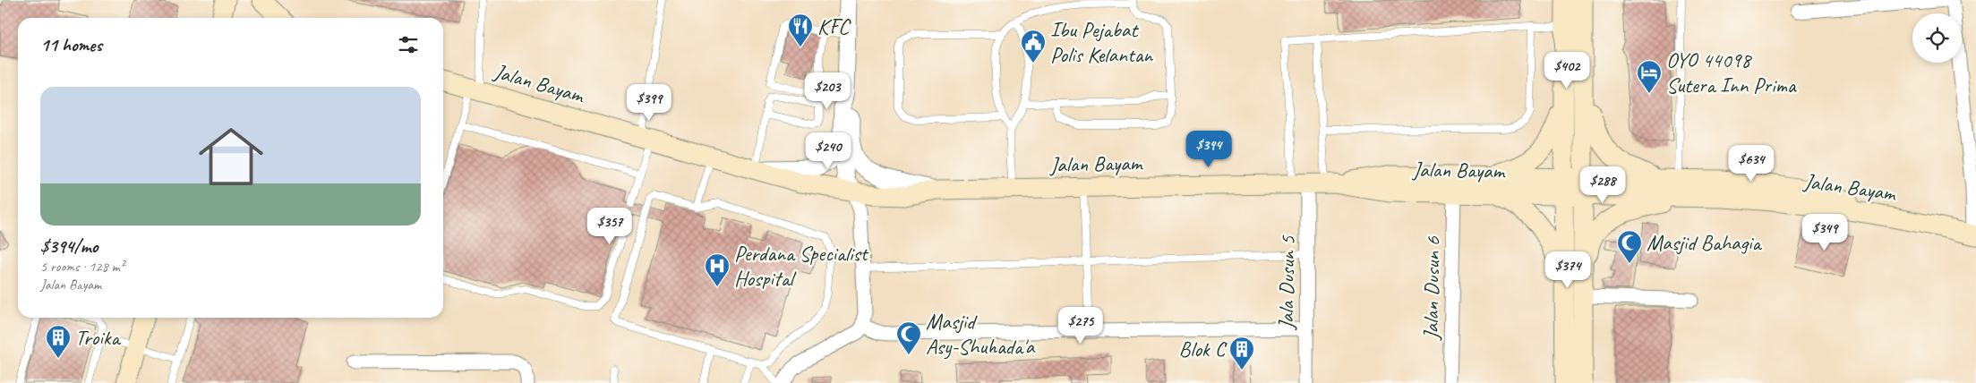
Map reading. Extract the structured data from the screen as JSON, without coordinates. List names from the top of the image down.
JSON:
{
  "streets": {
    "main road": ["Jalan Bayam"],
    "street": ["Jala Dusun 5", "Jalan Dusun 6"]
  },
  "crossings": [
    ["Jalan Bayam", "Jala Dusun 5"],
    ["Jalan Bayam", "Jalan Dusun 6"]
  ],
  "places": {
    "restaurant": ["KFC"],
    "public building": ["Ibu Pejabat Polis Kelantan"],
    "hotel": ["OYO 44098 Sutera Inn Prima"],
    "mosque": ["Masjid Bahagia", "Masjid Asy-Shuhada'a"],
    "hospital": ["Perdana Specialist Hospital"],
    "building": ["Troika", "Blok C"]
  },
  "page": {
    "heading": "11 homes",
    "price": [
      "$402",
      "$203",
      "$399",
      "$394",
      "$240",
      "$634",
      "$288",
      "$357",
      "$349",
      "$374",
      "$275"
    ],
    "list": [
      {
        "name": "$394/mo",
        "note": "5 rooms · 128 m² · Jalan Bayam"
      }
    ]
  }
}
